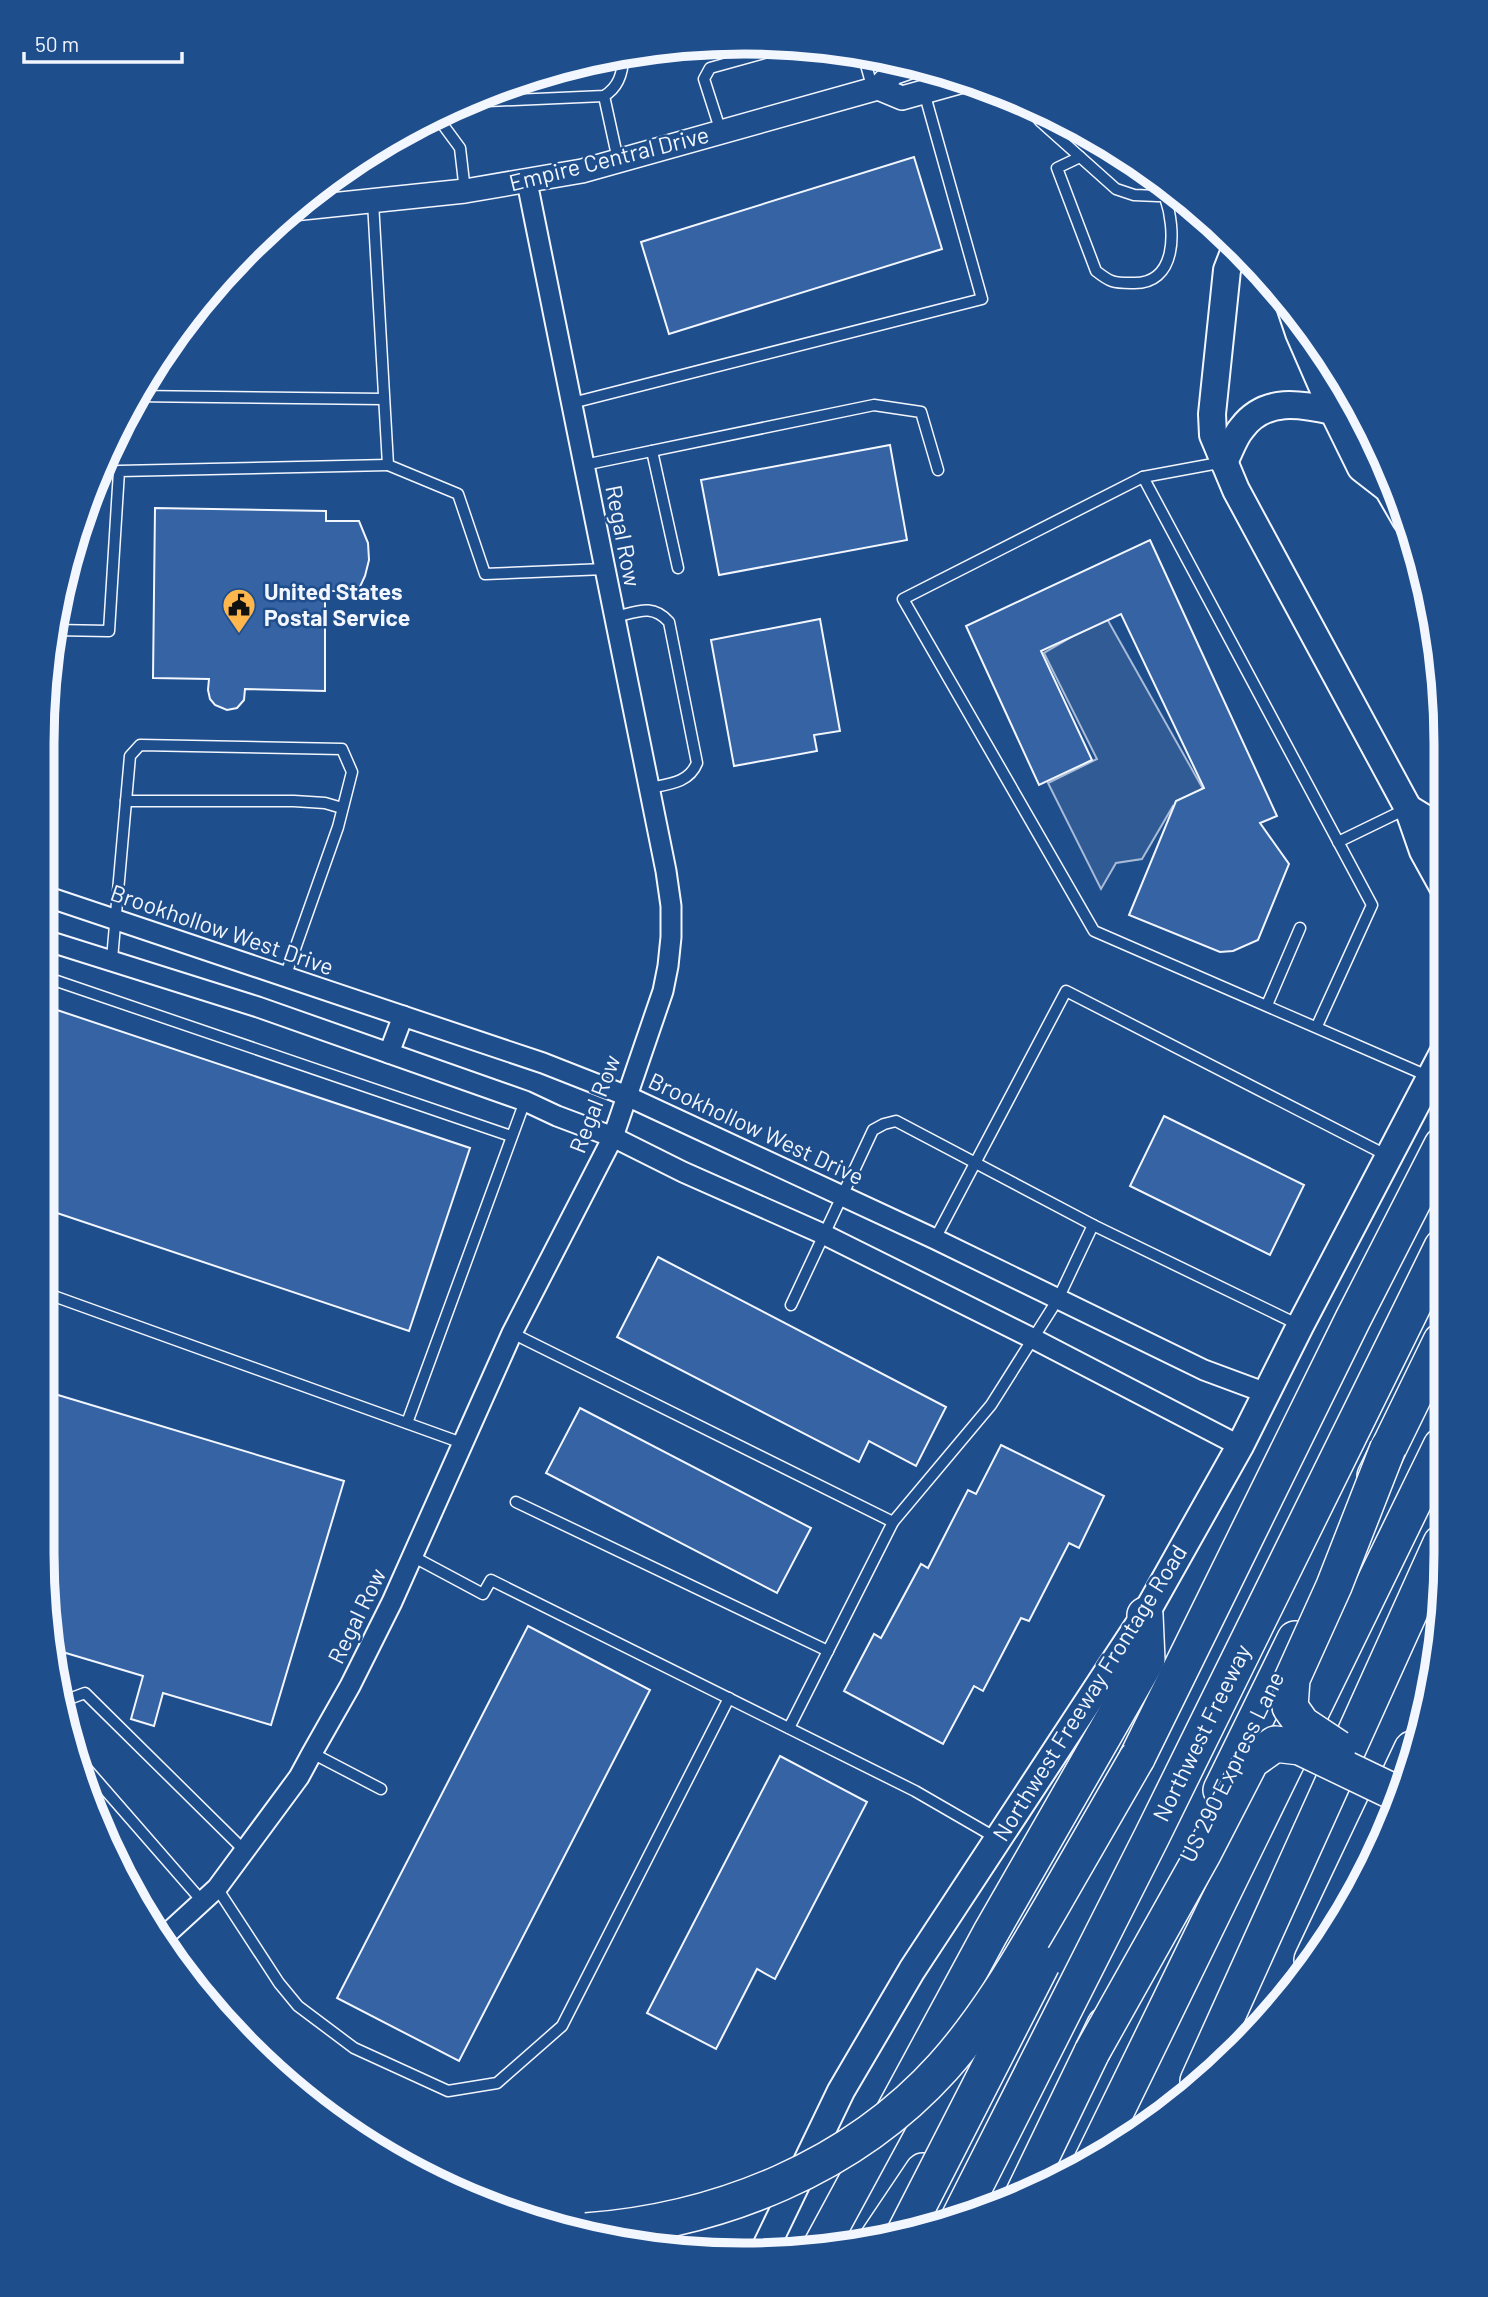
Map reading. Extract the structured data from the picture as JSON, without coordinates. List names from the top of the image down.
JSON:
{
  "streets": {
    "highway": ["Northwest Freeway", "US 290 Express Lane"],
    "main road": ["Northwest Freeway Frontage Road"],
    "street": ["Empire Central Drive", "Regal Row", "Brookhollow West Drive"]
  },
  "crossings": [
    ["Empire Central Drive", "Regal Row"],
    ["Regal Row", "Brookhollow West Drive"],
    ["Brookhollow West Drive", "Northwest Freeway Frontage Road"]
  ],
  "places": {
    "public building": ["United States Postal Service"]
  },
  "scale_bar": "50 m"
}
